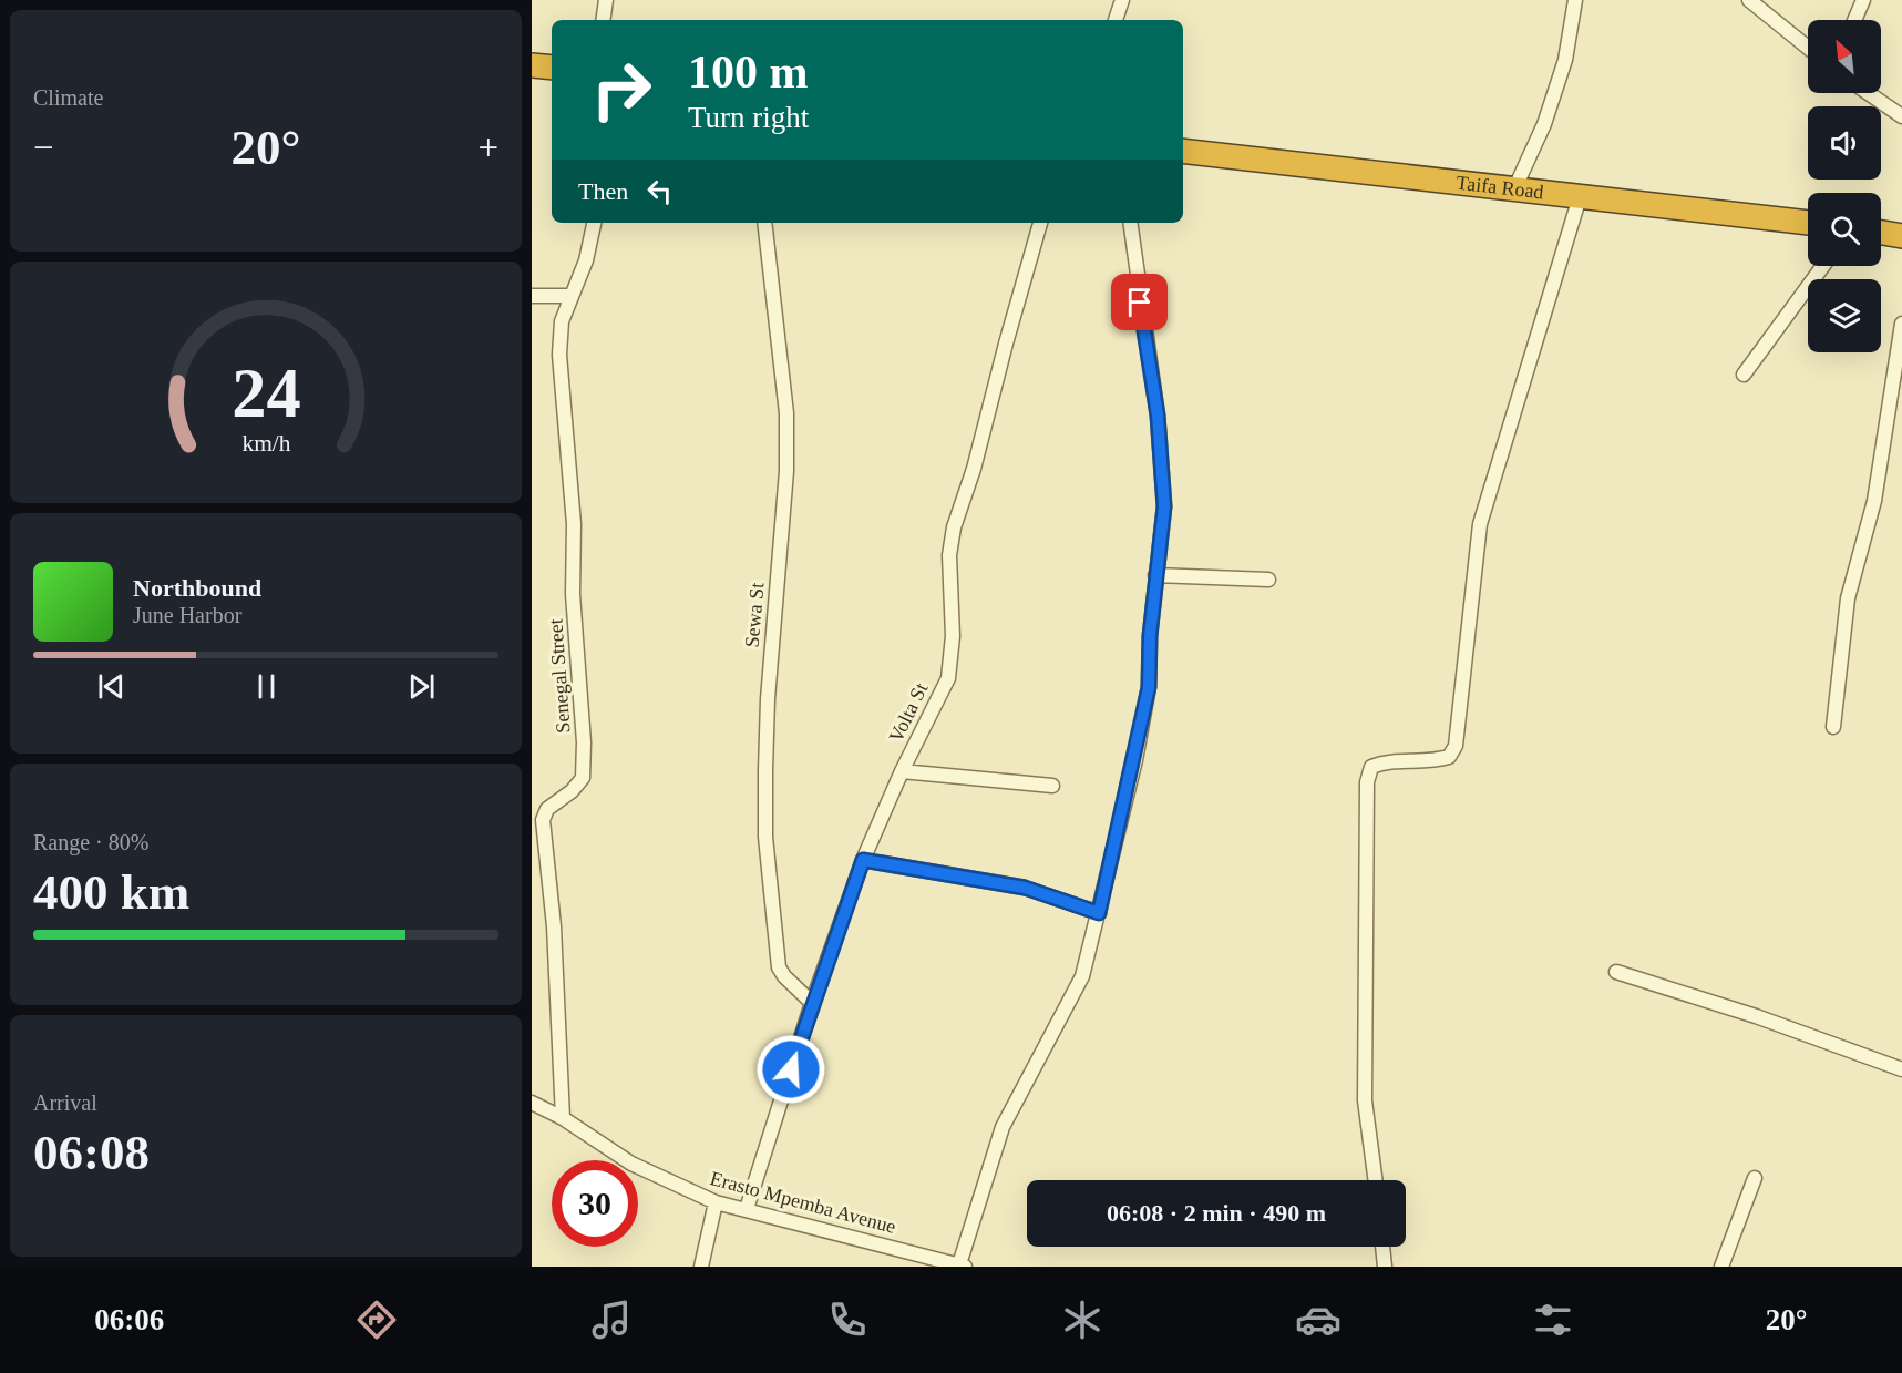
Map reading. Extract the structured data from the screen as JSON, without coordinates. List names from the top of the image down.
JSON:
{
  "streets": {
    "highway": ["Taifa Road"],
    "street": [
      "Sewa St",
      "Senegal Street",
      "Volta St",
      "Erasto Mpemba Avenue"
    ]
  },
  "crossings": [
    ["Sewa St", "Volta St"],
    ["Senegal Street", "Erasto Mpemba Avenue"],
    ["Volta St", "Erasto Mpemba Avenue"]
  ],
  "north": "top left",
  "page": {
    "tile": [
      "Climate",
      ["Range · 80%", "400 km"],
      ["Arrival", "06:08"]
    ],
    "turn": ["100 m", "Turn right"],
    "heat": ["−", "20°", "+"],
    "then": "Then",
    "song": ["Northbound", "June Harbor"],
    "limit": "30",
    "trip": "06:08 · 2 min · 490 m",
    "tabs": ["06:06", "20°"],
    "gauge": ["24", "km/h"]
  }
}
